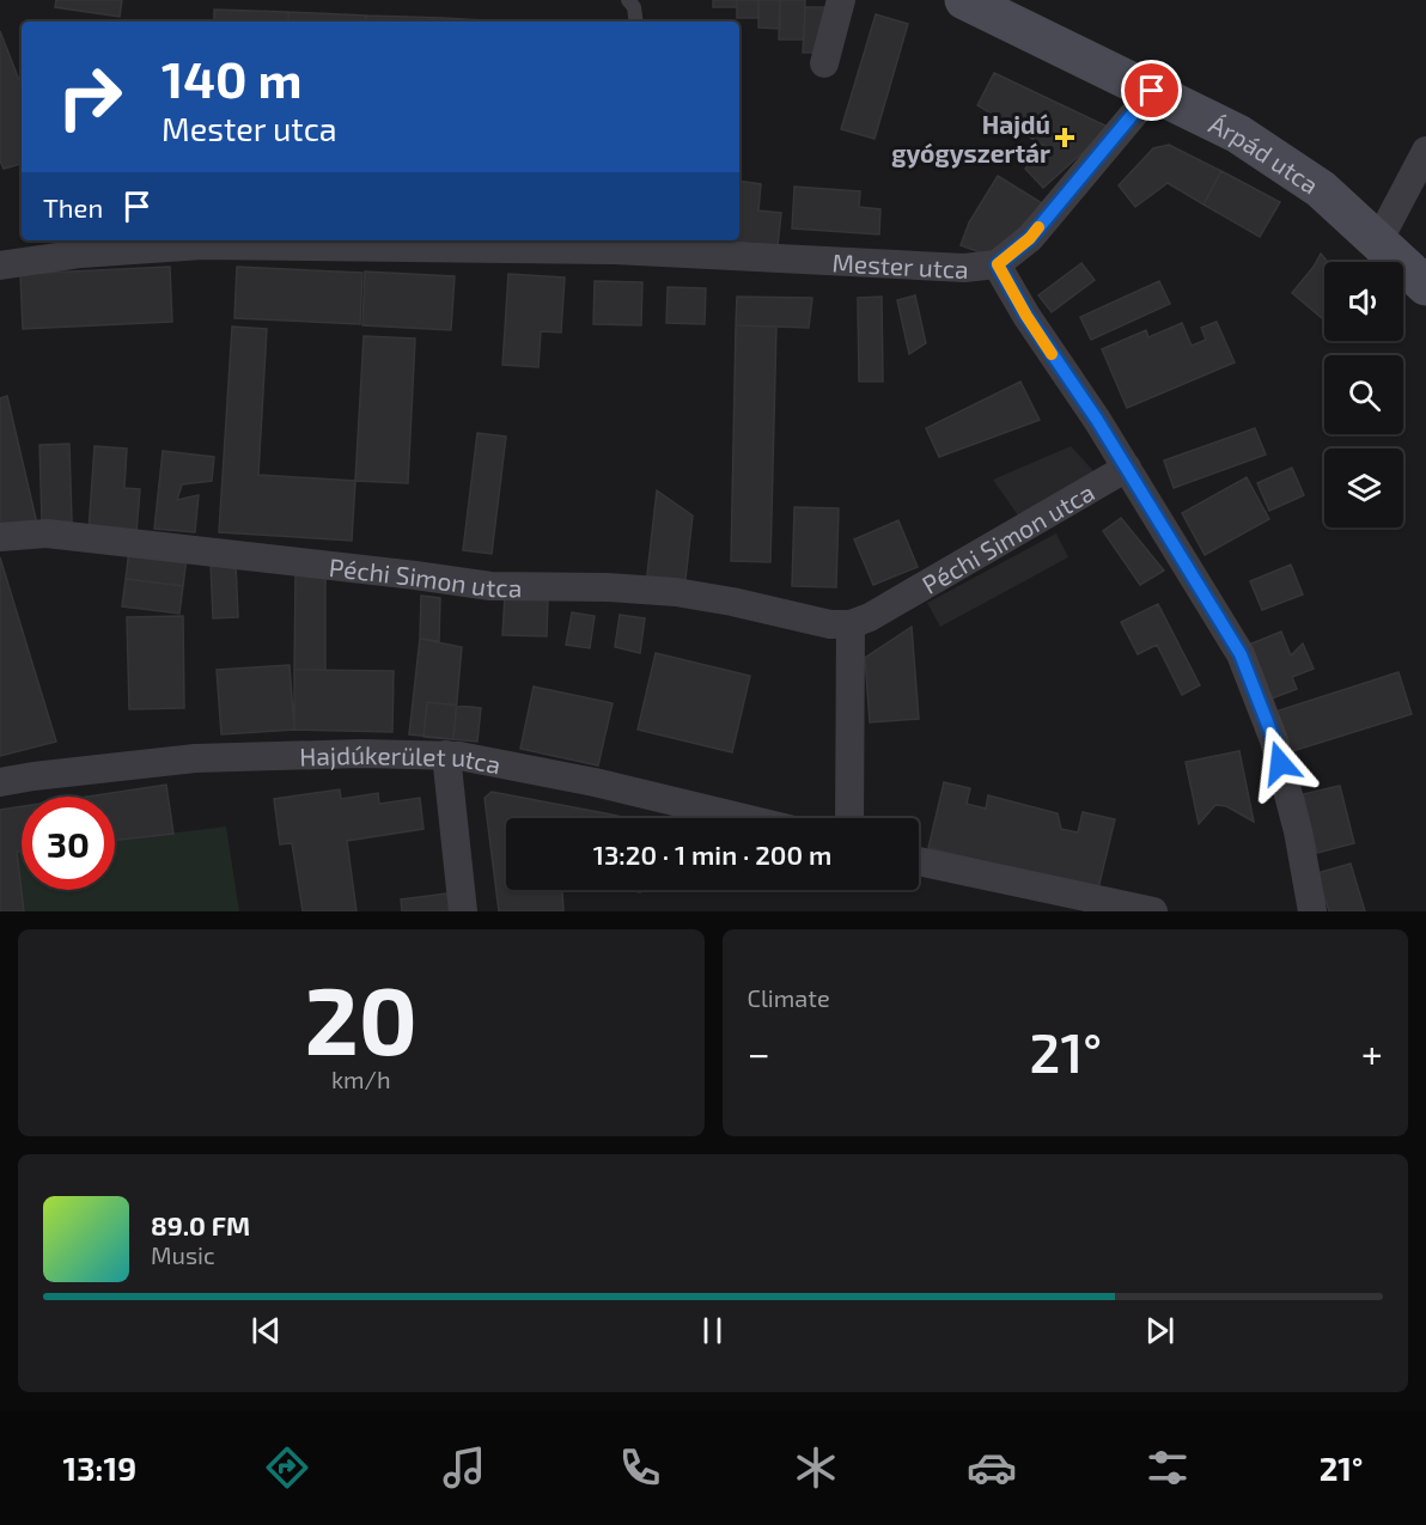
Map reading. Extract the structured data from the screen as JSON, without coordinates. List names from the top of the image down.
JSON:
{
  "streets": {
    "street": [
      "Árpád utca",
      "Mester utca",
      "Péchi Simon utca",
      "Hajdúkerület utca"
    ]
  },
  "crossings": [
    ["Árpád utca", "Mester utca"]
  ],
  "places": {
    "health": ["Hajdú gyógyszertár"]
  },
  "page": {
    "turn": ["140 m", "Mester utca"],
    "then": "Then",
    "limit": "30",
    "trip": "13:20 · 1 min · 200 m",
    "tile": [
      ["20", "km/h"],
      "Climate"
    ],
    "heat": ["−", "21°", "+"],
    "song": ["89.0 FM", "Music"],
    "tabs": ["13:19", "21°"]
  }
}
